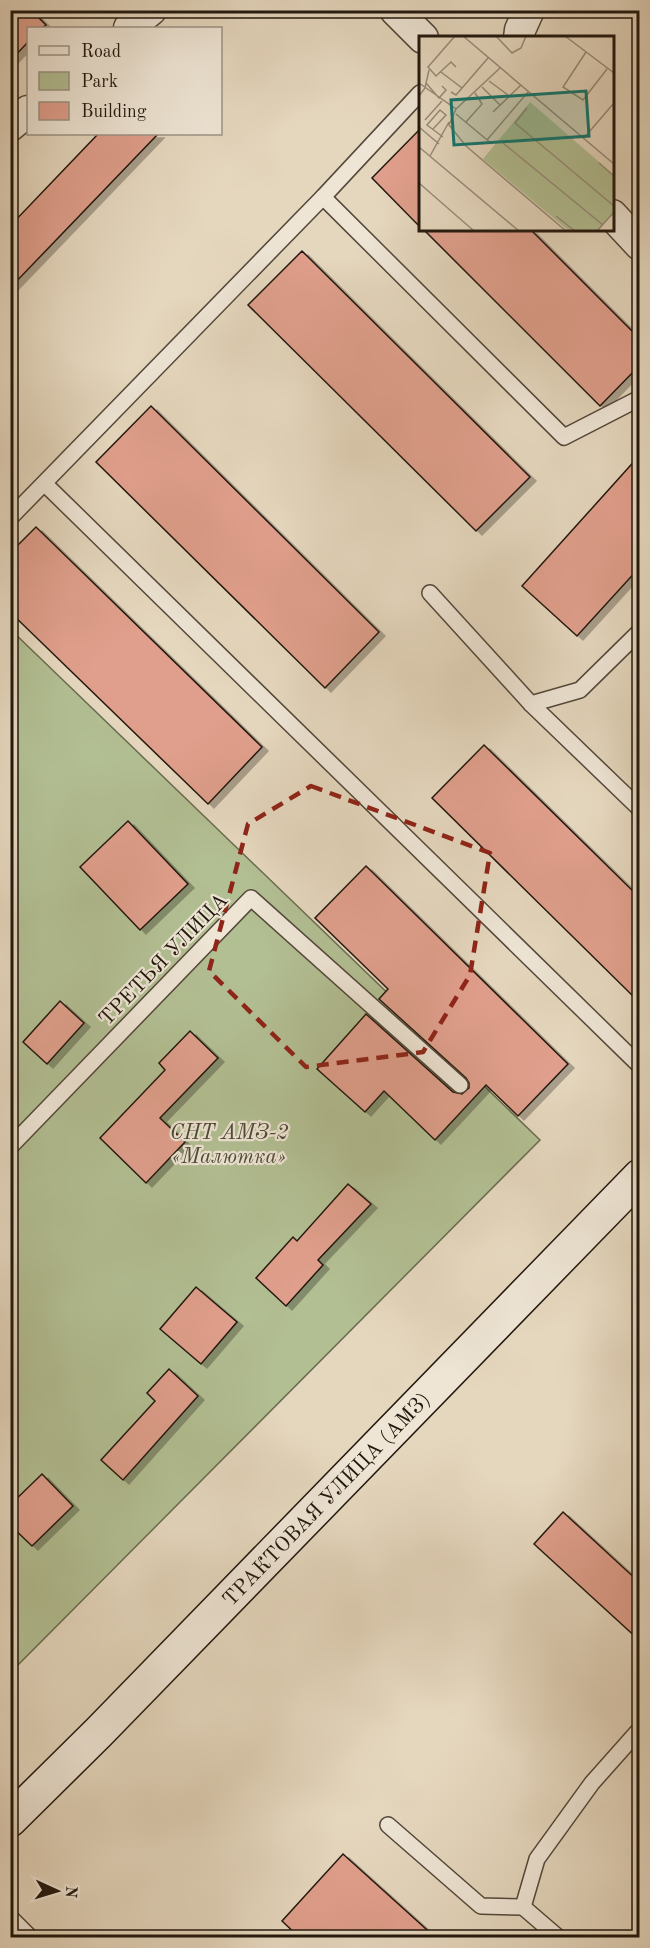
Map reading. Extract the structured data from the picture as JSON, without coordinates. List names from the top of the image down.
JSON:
{
  "streets": {
    "street": ["ТРАКТОВАЯ УЛИЦА (АМЗ)"],
    "lane": ["ТРЕТЬЯ УЛИЦА"]
  },
  "parks": ["СНТ АМЗ-2 «Малютка»"],
  "legend": ["Road", "Park", "Building"],
  "north": "right"
}
